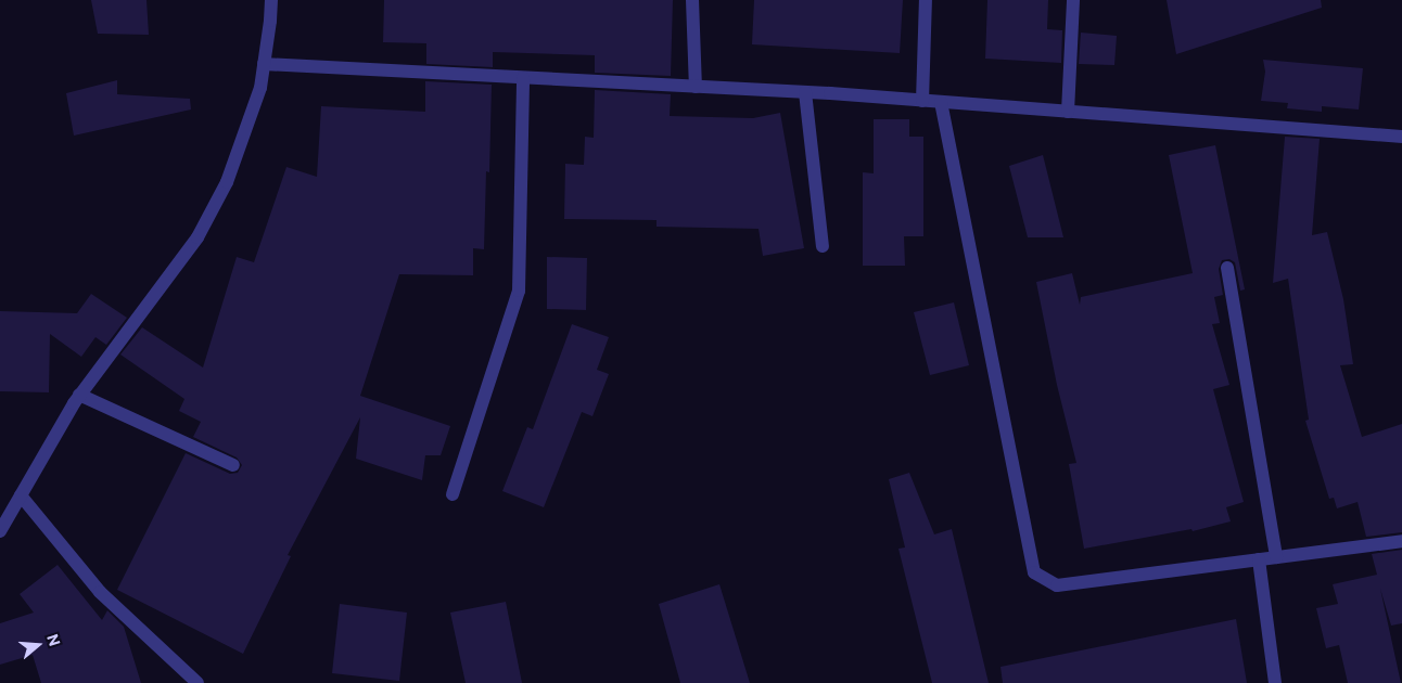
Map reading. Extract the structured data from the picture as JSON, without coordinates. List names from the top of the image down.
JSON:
{
  "north": "right"
}
